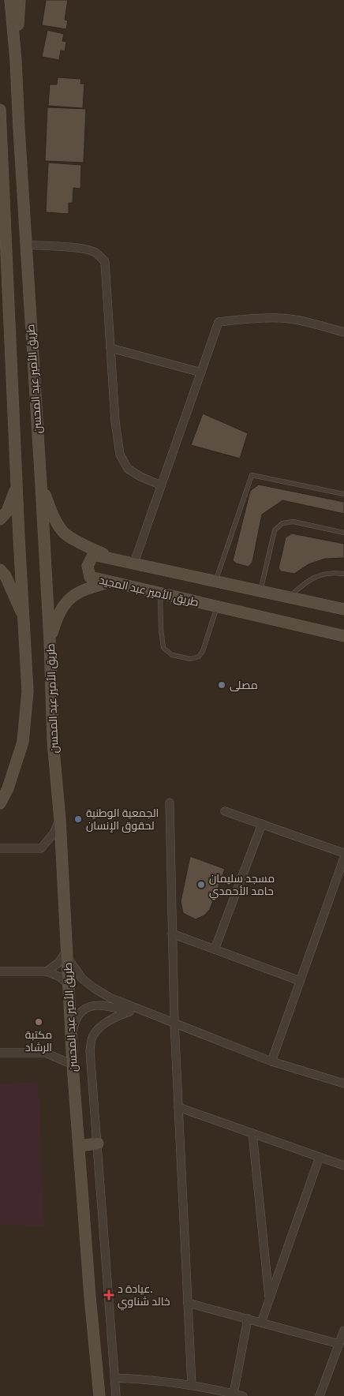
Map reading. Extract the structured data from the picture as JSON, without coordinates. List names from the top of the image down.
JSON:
{
  "streets": {
    "main road": ["طريق الأمير عبد المحسن", "طريق الأمير عبد المجيد"]
  },
  "places": {
    "other": [
      "مصلى",
      "الجمعية الوطنية لحقوق الإنسان",
      "مسجد سليمان حامد الأحمدي",
      "مكتبة الرشاد"
    ],
    "health": ["عيادة د. خالد شناوي"]
  }
}
